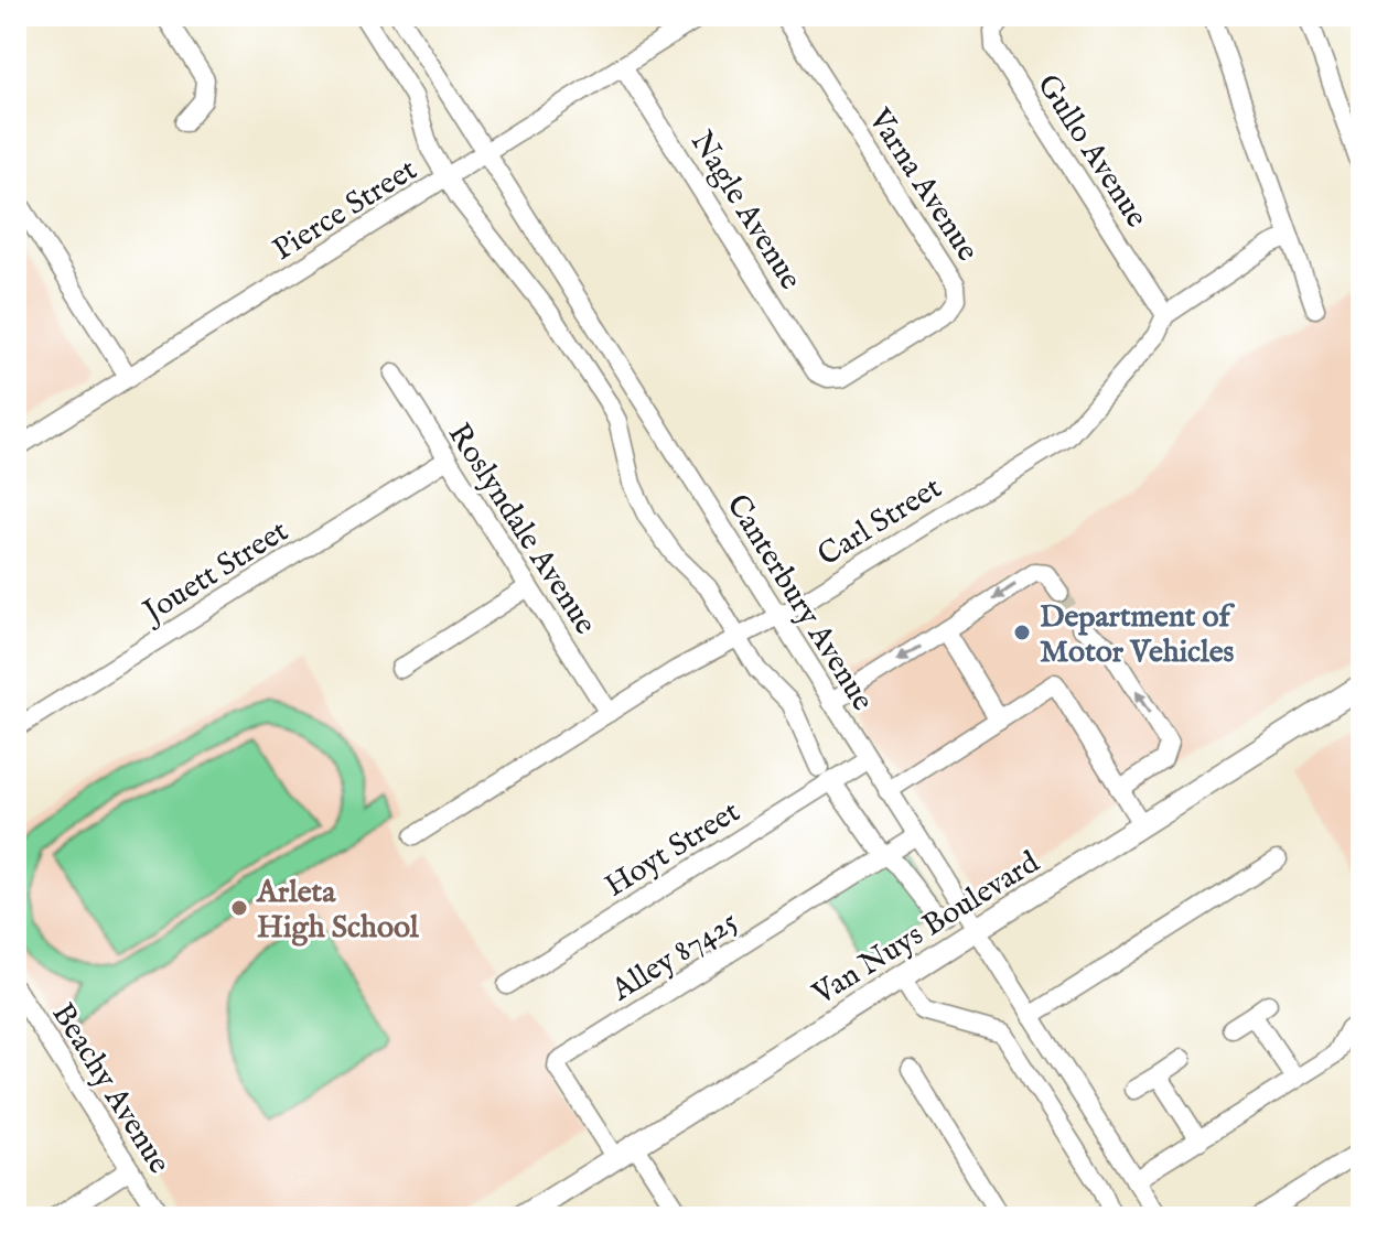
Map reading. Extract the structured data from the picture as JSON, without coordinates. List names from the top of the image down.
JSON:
{
  "streets": {
    "main road": ["Van Nuys Boulevard"],
    "street": [
      "Gullo Avenue",
      "Varna Avenue",
      "Pierce Street",
      "Nagle Avenue",
      "Carl Street",
      "Roslyndale Avenue",
      "Jouett Street",
      "Canterbury Avenue",
      "Hoyt Street",
      "Alley 87425",
      "Beachy Avenue"
    ]
  },
  "crossings": [
    ["Gullo Avenue", "Carl Street"],
    ["Varna Avenue", "Nagle Avenue"],
    ["Pierce Street", "Nagle Avenue"],
    ["Pierce Street", "Canterbury Avenue"],
    ["Carl Street", "Roslyndale Avenue"],
    ["Carl Street", "Canterbury Avenue"],
    ["Roslyndale Avenue", "Jouett Street"],
    ["Canterbury Avenue", "Hoyt Street"],
    ["Canterbury Avenue", "Van Nuys Boulevard"],
    ["Canterbury Avenue", "Alley 87425"],
    ["Van Nuys Boulevard", "Alley 87425"]
  ],
  "places": ["Department of Motor Vehicles", "Arleta High School"]
}
